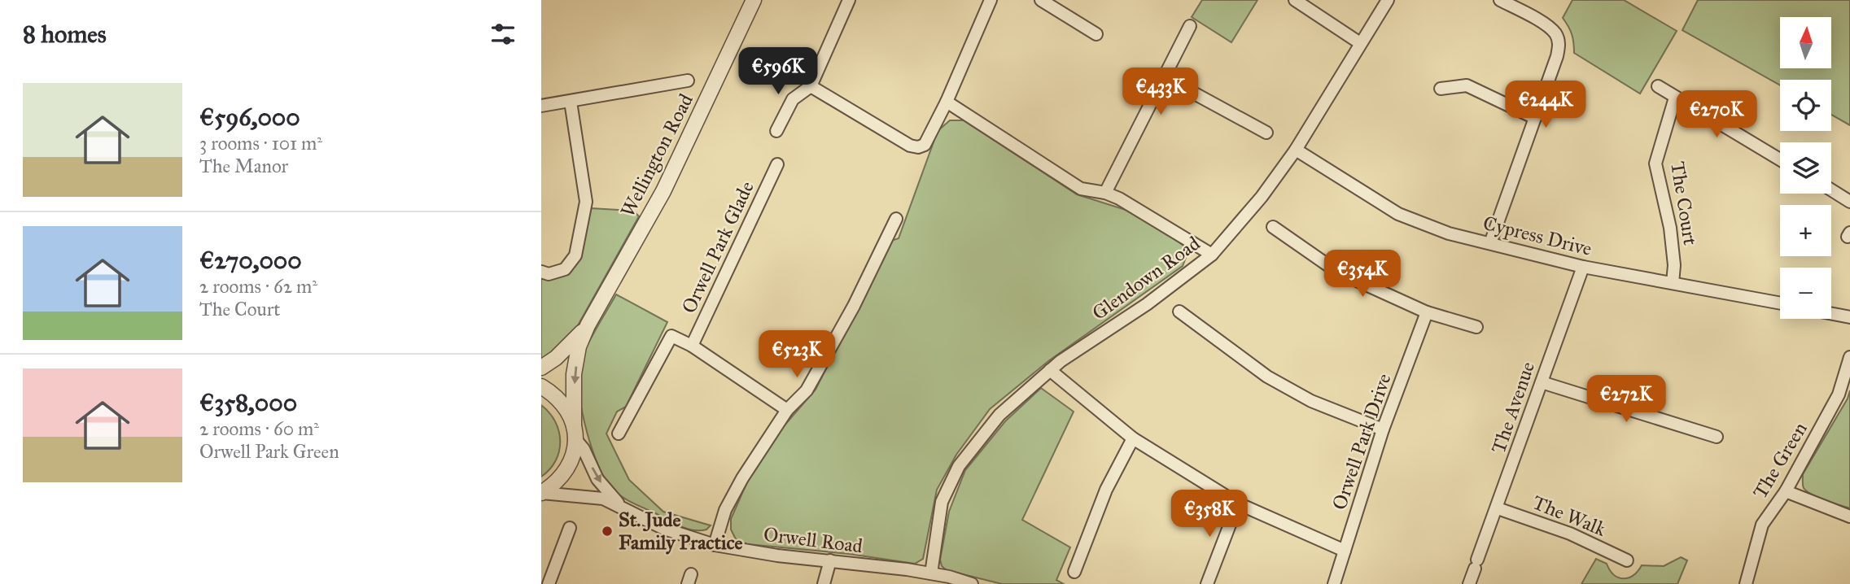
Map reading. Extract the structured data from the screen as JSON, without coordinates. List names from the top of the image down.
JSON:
{
  "streets": {
    "street": [
      "Wellington Road",
      "The Court",
      "Cypress Drive",
      "Orwell Park Glade",
      "Glendown Road",
      "The Avenue",
      "Orwell Park Drive",
      "The Green",
      "The Walk",
      "Orwell Road"
    ]
  },
  "crossings": [
    ["Wellington Road", "Orwell Road"],
    ["The Court", "Cypress Drive"],
    ["Cypress Drive", "Glendown Road"],
    ["Cypress Drive", "The Avenue"],
    ["Glendown Road", "Orwell Road"],
    ["The Avenue", "The Walk"]
  ],
  "places": ["St. Jude Family Practice"],
  "north": "top",
  "page": {
    "heading": "8 homes",
    "map_buttons": ["+", "−"],
    "price": [
      "€596K",
      "€433K",
      "€244K",
      "€270K",
      "€354K",
      "€523K",
      "€272K",
      "€358K"
    ],
    "list": [
      {
        "name": "€596,000",
        "note": "3 rooms · 101 m² · The Manor"
      },
      {
        "name": "€270,000",
        "note": "2 rooms · 62 m² · The Court"
      },
      {
        "name": "€358,000",
        "note": "2 rooms · 60 m² · Orwell Park Green"
      }
    ]
  }
}
